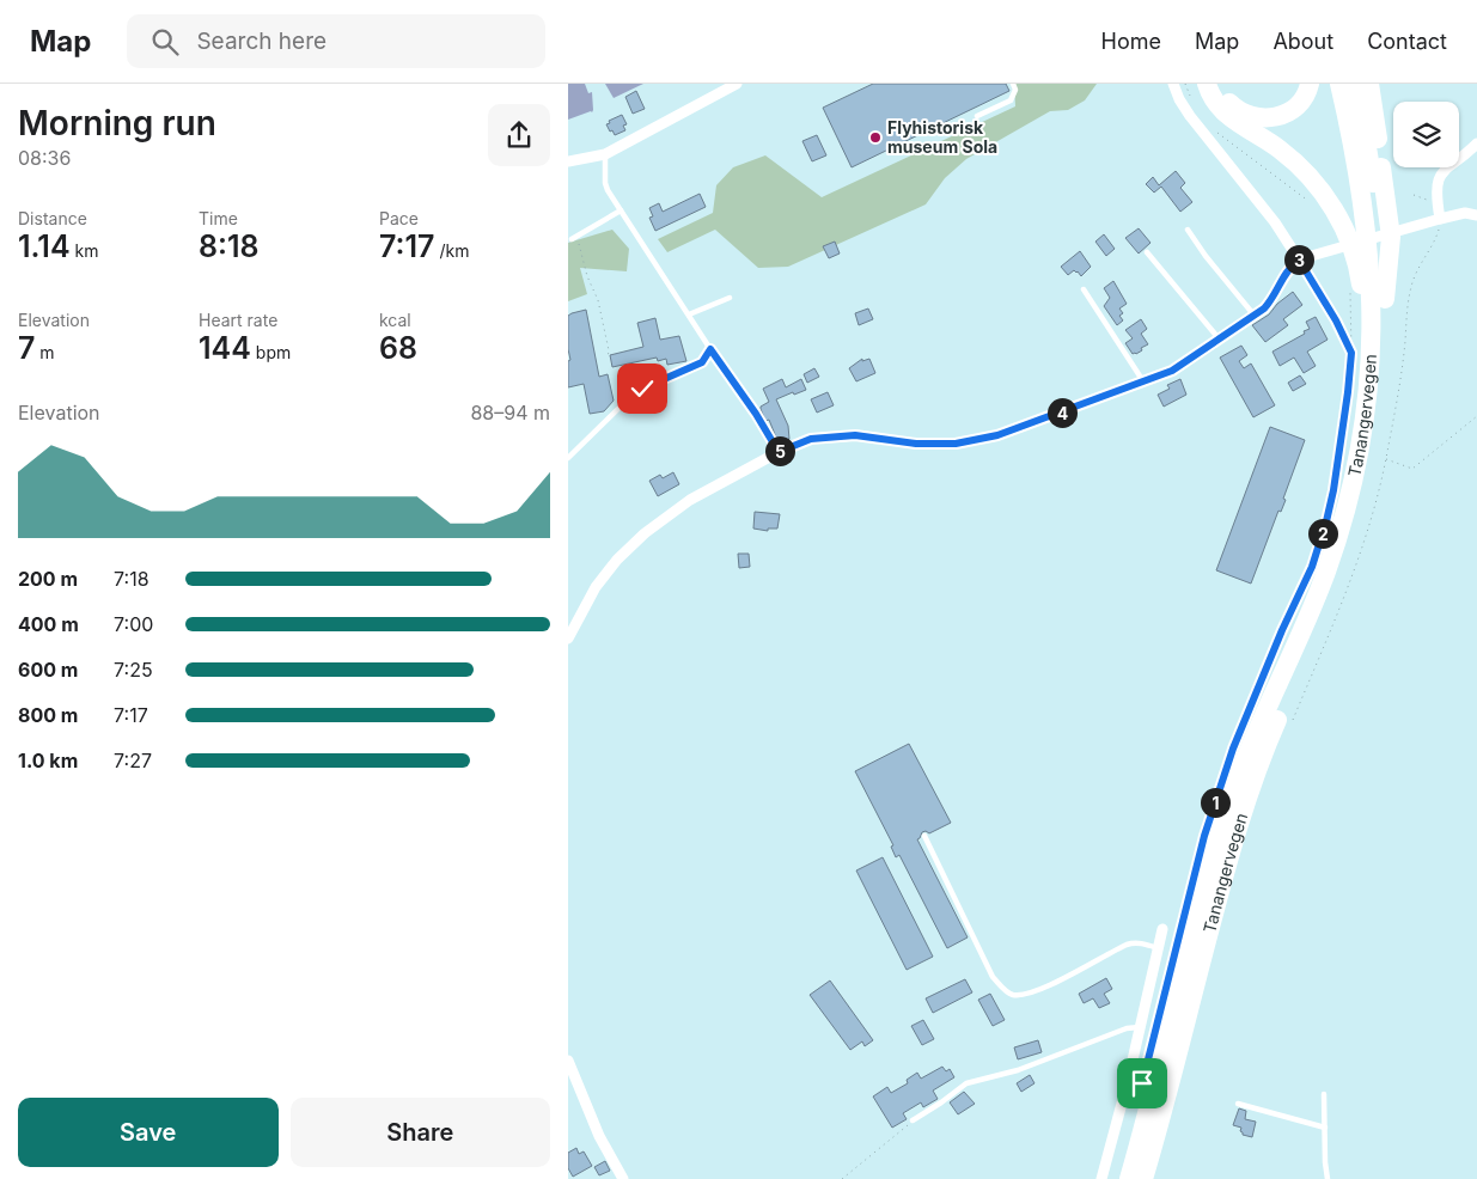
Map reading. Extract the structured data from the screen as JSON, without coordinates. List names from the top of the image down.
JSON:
{
  "streets": {
    "highway": ["Tanangervegen"]
  },
  "places": ["Flyhistorisk museum Sola"],
  "page": {
    "header": "Map",
    "search": "Search here",
    "nav": [
      "Home",
      "Map",
      "About",
      "Contact"
    ],
    "heading": ["Morning run", "08:36"],
    "stats": [
      ["Distance", "1.14 km"],
      ["Time", "8:18"],
      ["Pace", "7:17 /km"],
      ["Elevation", "7 m"],
      ["Heart rate", "144 bpm"],
      ["kcal", "68"]
    ],
    "pins": [
      "3",
      "4",
      "5",
      "2",
      "1"
    ],
    "chart": ["Elevation", "88–94 m"],
    "list": [
      {
        "name": "200 m",
        "note": "7:18"
      },
      {
        "name": "400 m",
        "note": "7:00"
      },
      {
        "name": "600 m",
        "note": "7:25"
      },
      {
        "name": "800 m",
        "note": "7:17"
      },
      {
        "name": "1.0 km",
        "note": "7:27"
      }
    ],
    "buttons": ["Save", "Share"]
  }
}
